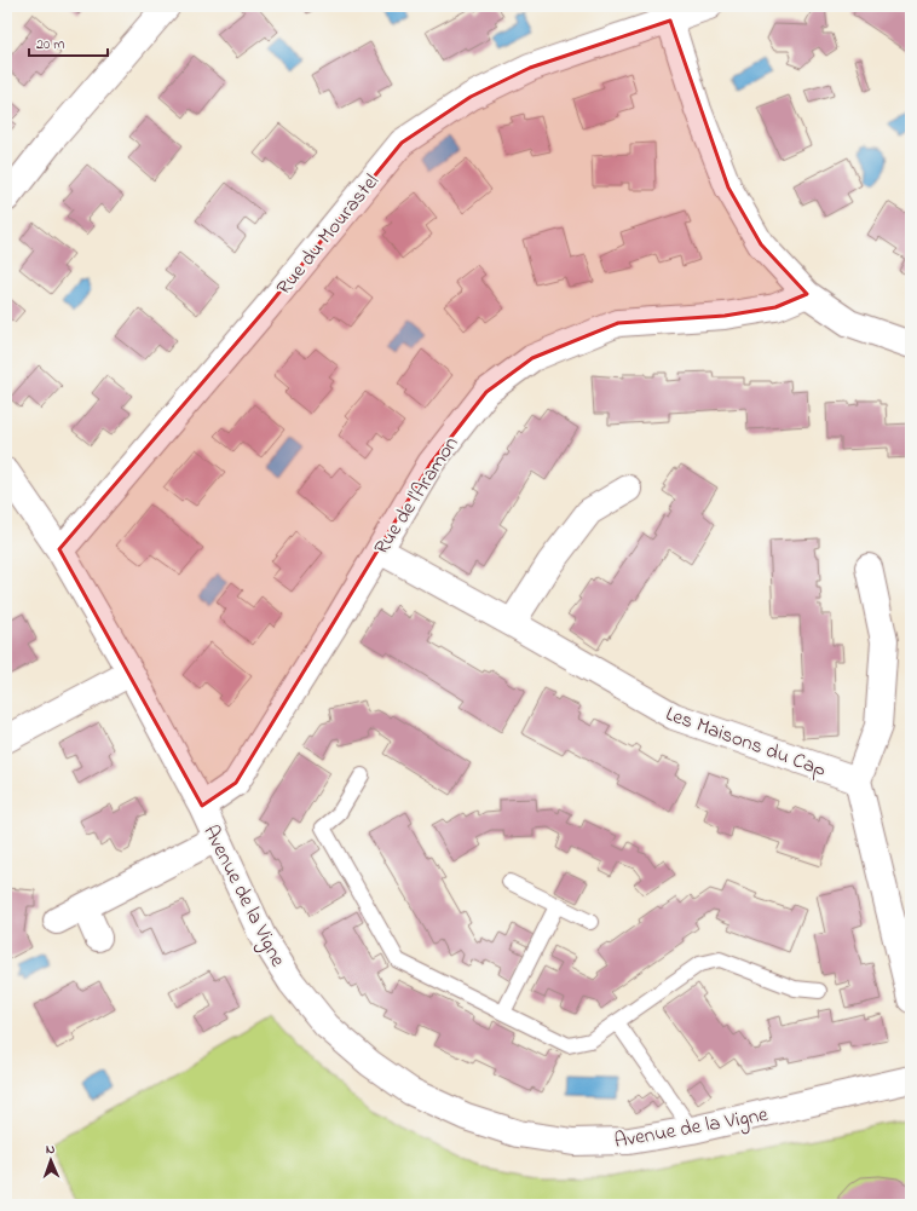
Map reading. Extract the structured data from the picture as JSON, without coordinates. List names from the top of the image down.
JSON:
{
  "streets": {
    "street": [
      "Rue du Mourastel",
      "Rue de l'Aramon",
      "Les Maisons du Cap",
      "Avenue de la Vigne"
    ]
  },
  "crossings": [
    ["Rue du Mourastel", "Avenue de la Vigne"],
    ["Rue de l'Aramon", "Les Maisons du Cap"],
    ["Rue de l'Aramon", "Avenue de la Vigne"]
  ],
  "scale_bar": "20 m",
  "north": "top"
}
